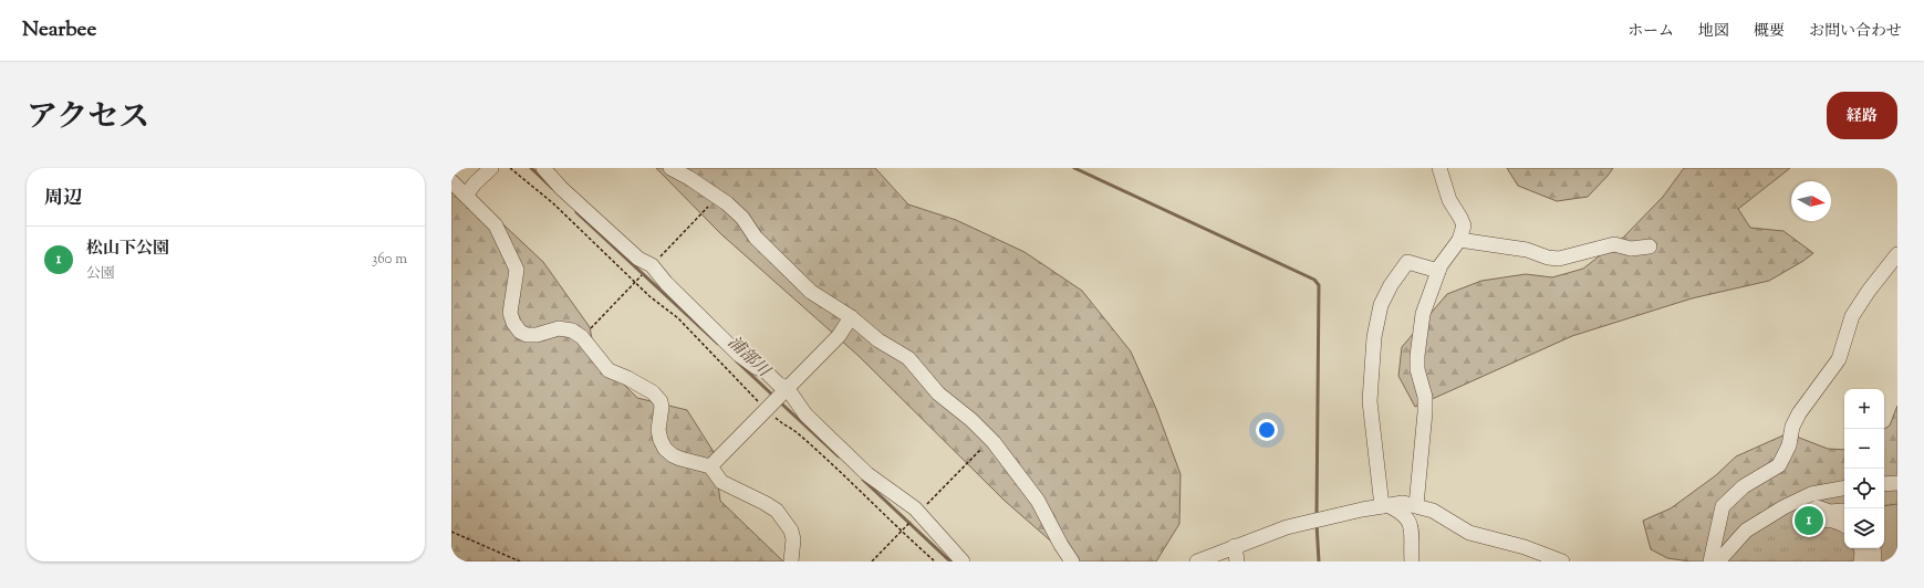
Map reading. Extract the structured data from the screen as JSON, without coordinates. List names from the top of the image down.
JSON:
{
  "water": ["浦部川"],
  "north": "right",
  "page": {
    "header": "Nearbee",
    "nav": [
      "ホーム",
      "地図",
      "概要",
      "お問い合わせ"
    ],
    "title": "アクセス",
    "buttons": "経路",
    "heading": "周辺",
    "list": [
      {
        "mark": "1",
        "name": "松山下公園",
        "note": "公園",
        "value": "360 m"
      }
    ],
    "map_buttons": ["+", "−"],
    "pins": "1"
  }
}
